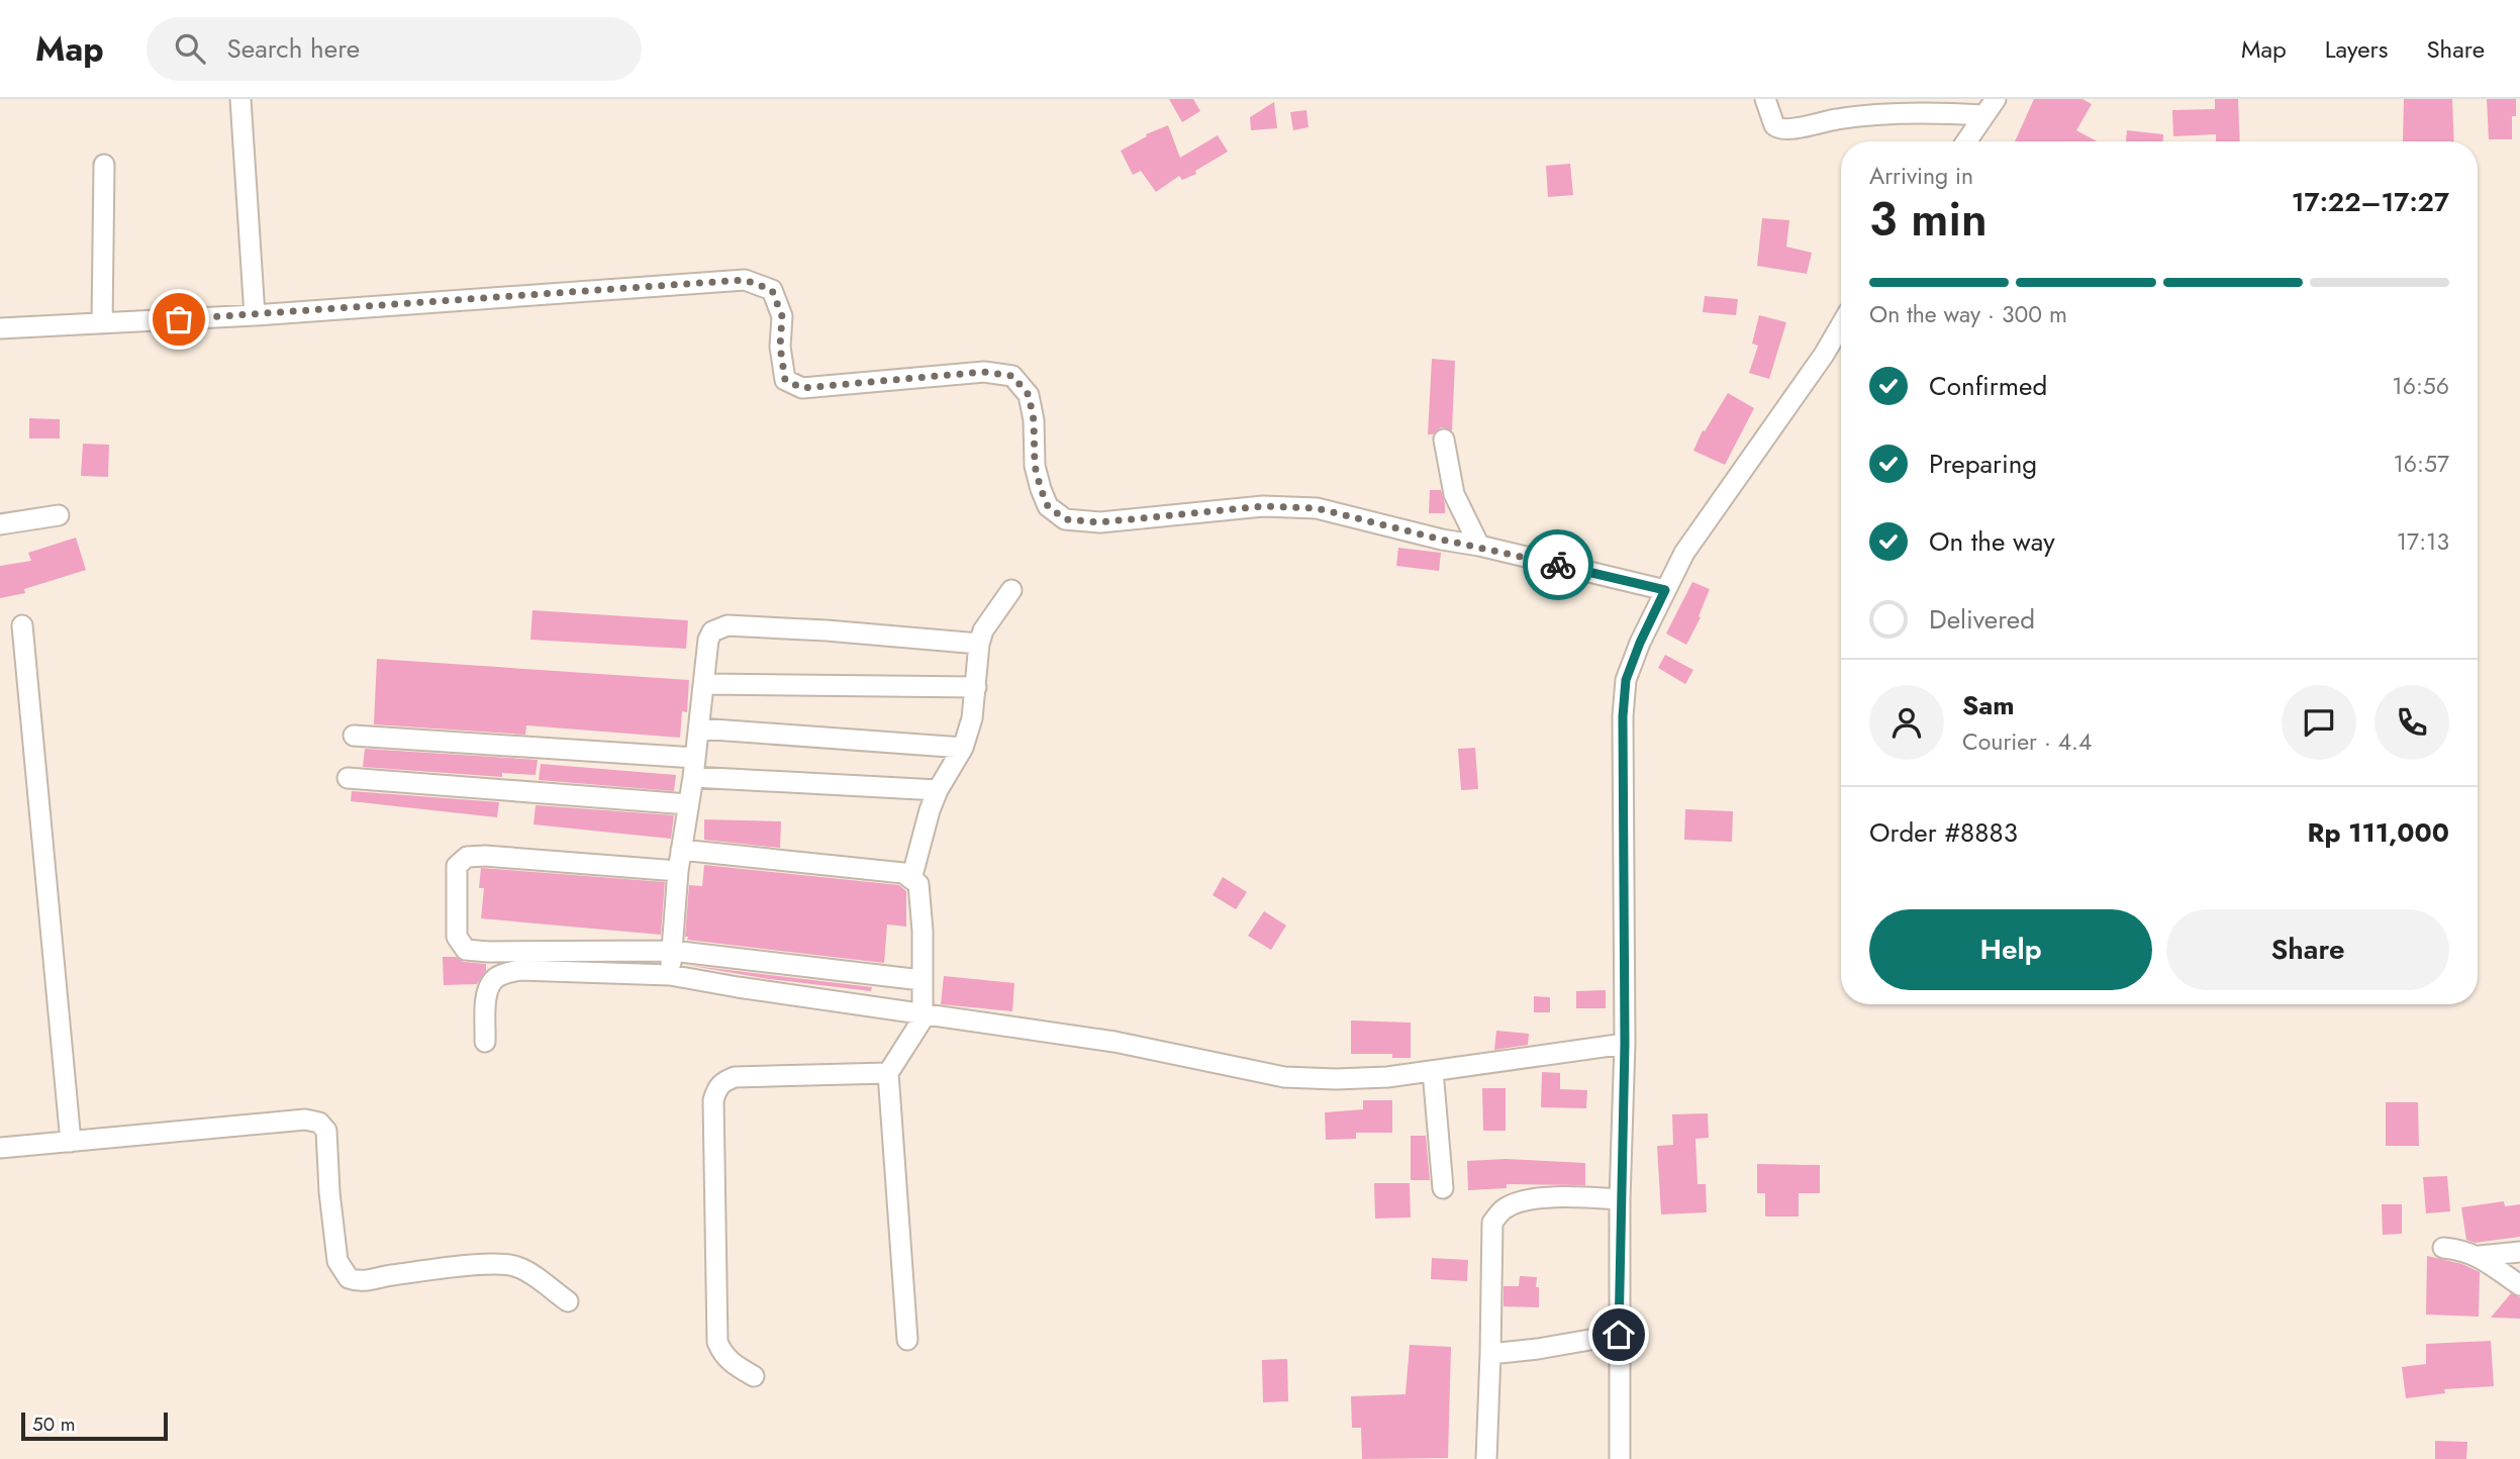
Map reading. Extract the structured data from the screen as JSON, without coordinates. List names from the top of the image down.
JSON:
{
  "scale_bar": "50 m",
  "page": {
    "header": "Map",
    "search": "Search here",
    "nav": ["Map", "Layers", "Share"],
    "heading": ["3 min", "Arriving in", "17:22–17:27"],
    "panel": [
      "Sam",
      "Courier · 4.4",
      "Order #8883",
      "Rp 111,000"
    ],
    "bar": "On the way · 300 m",
    "list": [
      ["Confirmed", "16:56"],
      ["Preparing", "16:57"],
      ["On the way", "17:13"],
      "Delivered"
    ],
    "buttons": ["Help", "Share"],
    "scale": "50 m"
  }
}
